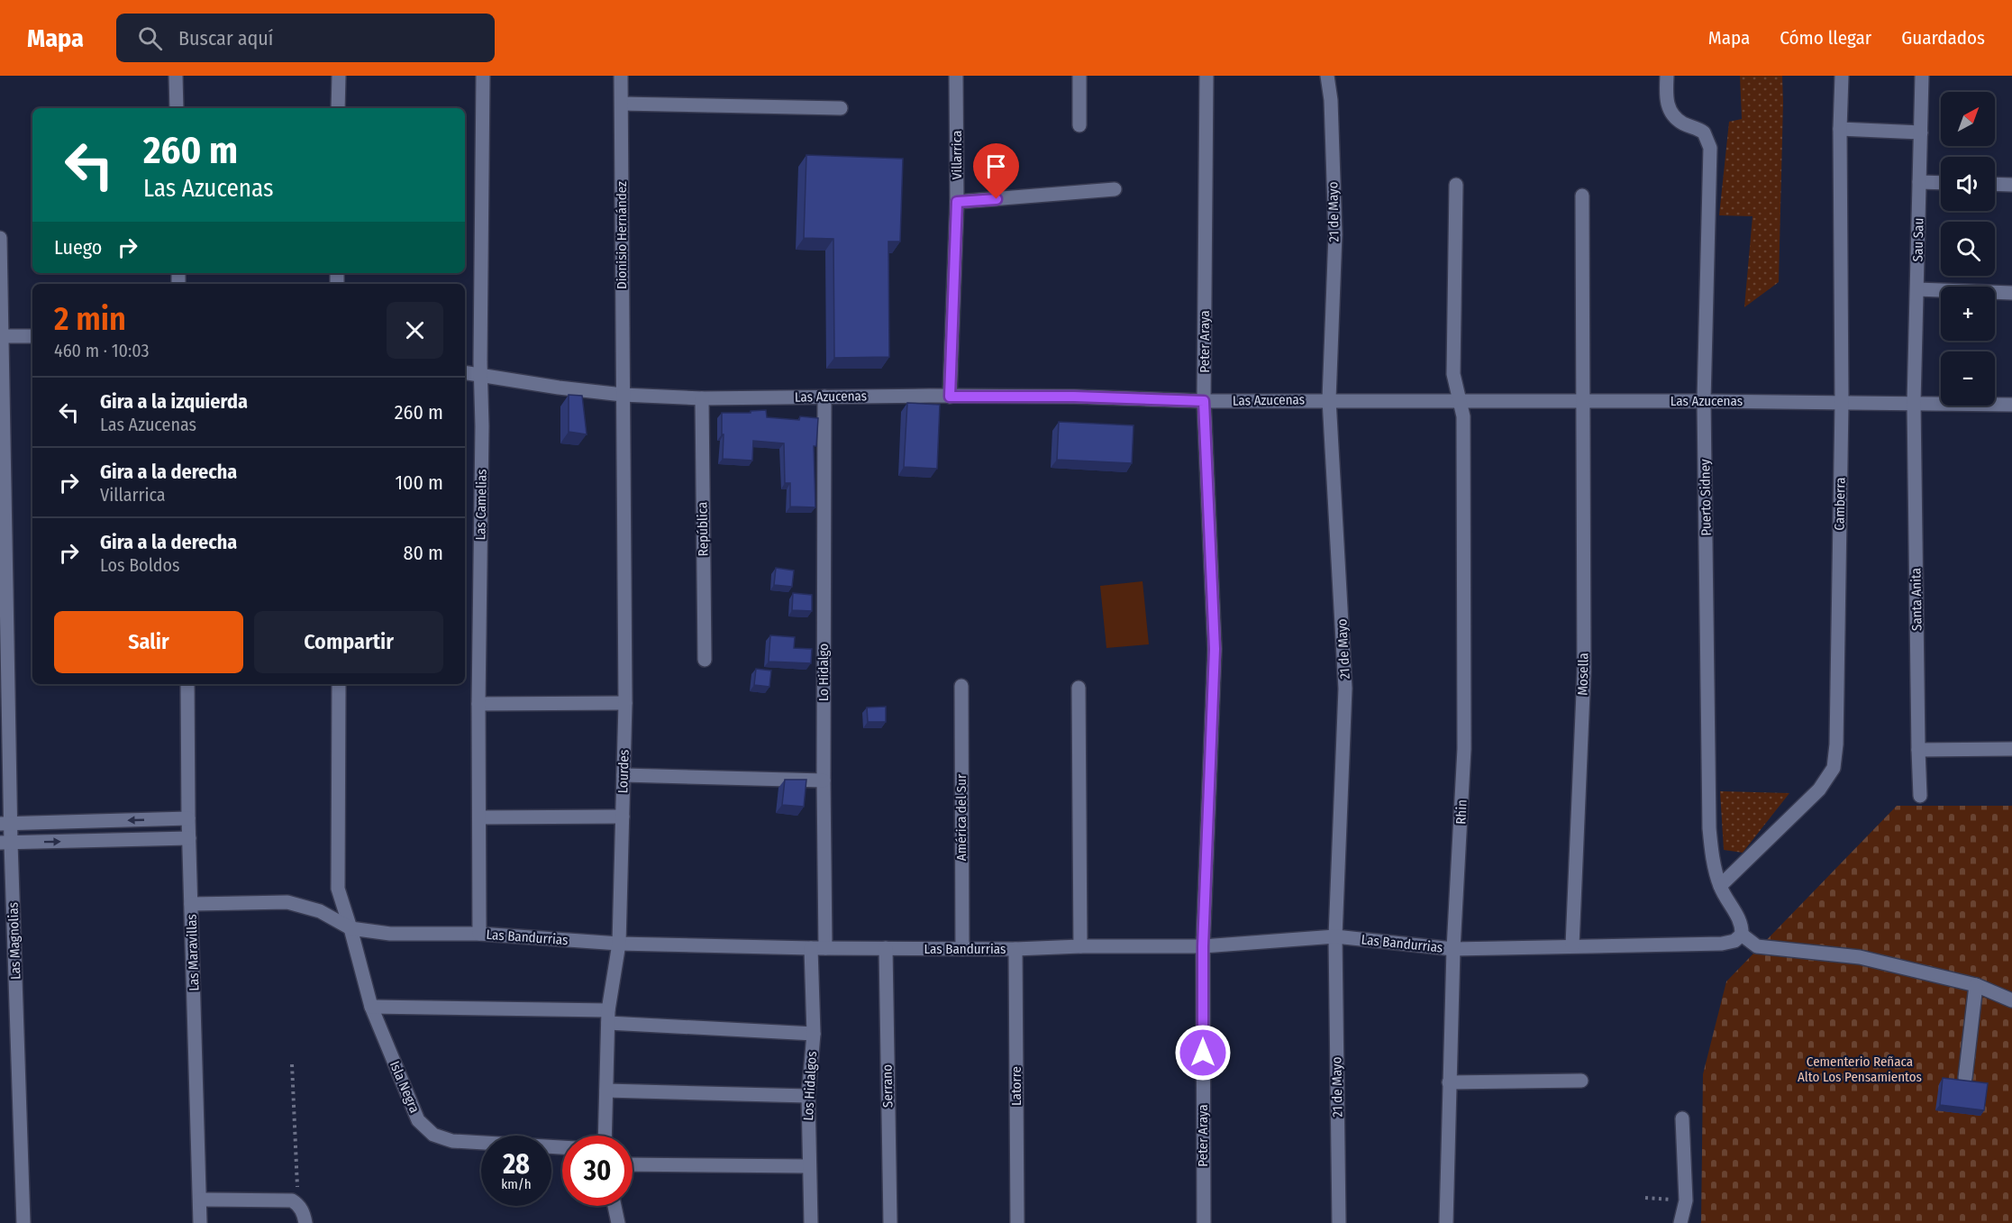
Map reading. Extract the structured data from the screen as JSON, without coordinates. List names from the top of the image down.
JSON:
{
  "streets": {
    "street": [
      "Villarrica",
      "21 de Mayo",
      "Dionisio Hernández",
      "Sau Sau",
      "Peter Araya",
      "Las Azucenas",
      "Puerto Sidney",
      "Camberra",
      "Las Camelias",
      "República",
      "Santa Anita",
      "Lo Hidalgo",
      "Mosella",
      "Lourdes",
      "Rhin",
      "América del Sur",
      "Las Bandurrias",
      "Las Magnolias",
      "Las Maravillas",
      "Los Hidalgos",
      "Serrano",
      "Latorre",
      "Isla Negra"
    ]
  },
  "crossings": [
    ["Villarrica", "Las Azucenas"],
    ["21 de Mayo", "Las Azucenas"],
    ["21 de Mayo", "Las Bandurrias"],
    ["Dionisio Hernández", "Las Azucenas"],
    ["Dionisio Hernández", "Lourdes"],
    ["Sau Sau", "Las Azucenas"],
    ["Sau Sau", "Santa Anita"],
    ["Peter Araya", "Las Azucenas"],
    ["Peter Araya", "Las Bandurrias"],
    ["Las Azucenas", "Puerto Sidney"],
    ["Las Azucenas", "Camberra"],
    ["Las Azucenas", "Las Camelias"],
    ["Las Azucenas", "República"],
    ["Las Azucenas", "Santa Anita"],
    ["Las Azucenas", "Lo Hidalgo"],
    ["Las Azucenas", "Mosella"],
    ["Las Azucenas", "Lourdes"],
    ["Las Azucenas", "Rhin"],
    ["Puerto Sidney", "Camberra"],
    ["Puerto Sidney", "Las Bandurrias"],
    ["Las Camelias", "Las Bandurrias"],
    ["Lo Hidalgo", "Las Bandurrias"],
    ["Lo Hidalgo", "Los Hidalgos"],
    ["Mosella", "Las Bandurrias"],
    ["Lourdes", "Las Bandurrias"],
    ["Rhin", "Las Bandurrias"],
    ["América del Sur", "Las Bandurrias"],
    ["Las Bandurrias", "Las Maravillas"],
    ["Las Bandurrias", "Los Hidalgos"],
    ["Las Bandurrias", "Serrano"],
    ["Las Bandurrias", "Latorre"],
    ["Las Bandurrias", "Isla Negra"]
  ],
  "parks": ["Cementerio Reñaca Alto Los Pensamientos"],
  "north": "top right",
  "page": {
    "header": "Mapa",
    "search": "Buscar aquí",
    "nav": ["Mapa", "Cómo llegar", "Guardados"],
    "map_buttons": ["+", "−"],
    "turn": ["260 m", "Las Azucenas"],
    "then": "Luego",
    "heading": ["2 min", "460 m · 10:03"],
    "list": [
      {
        "name": "Gira a la izquierda",
        "note": "Las Azucenas",
        "value": "260 m"
      },
      {
        "name": "Gira a la derecha",
        "note": "Villarrica",
        "value": "100 m"
      },
      {
        "name": "Gira a la derecha",
        "note": "Los Boldos",
        "value": "80 m"
      }
    ],
    "buttons": ["Salir", "Compartir"],
    "speed": "28 km/h",
    "limit": "30"
  }
}
